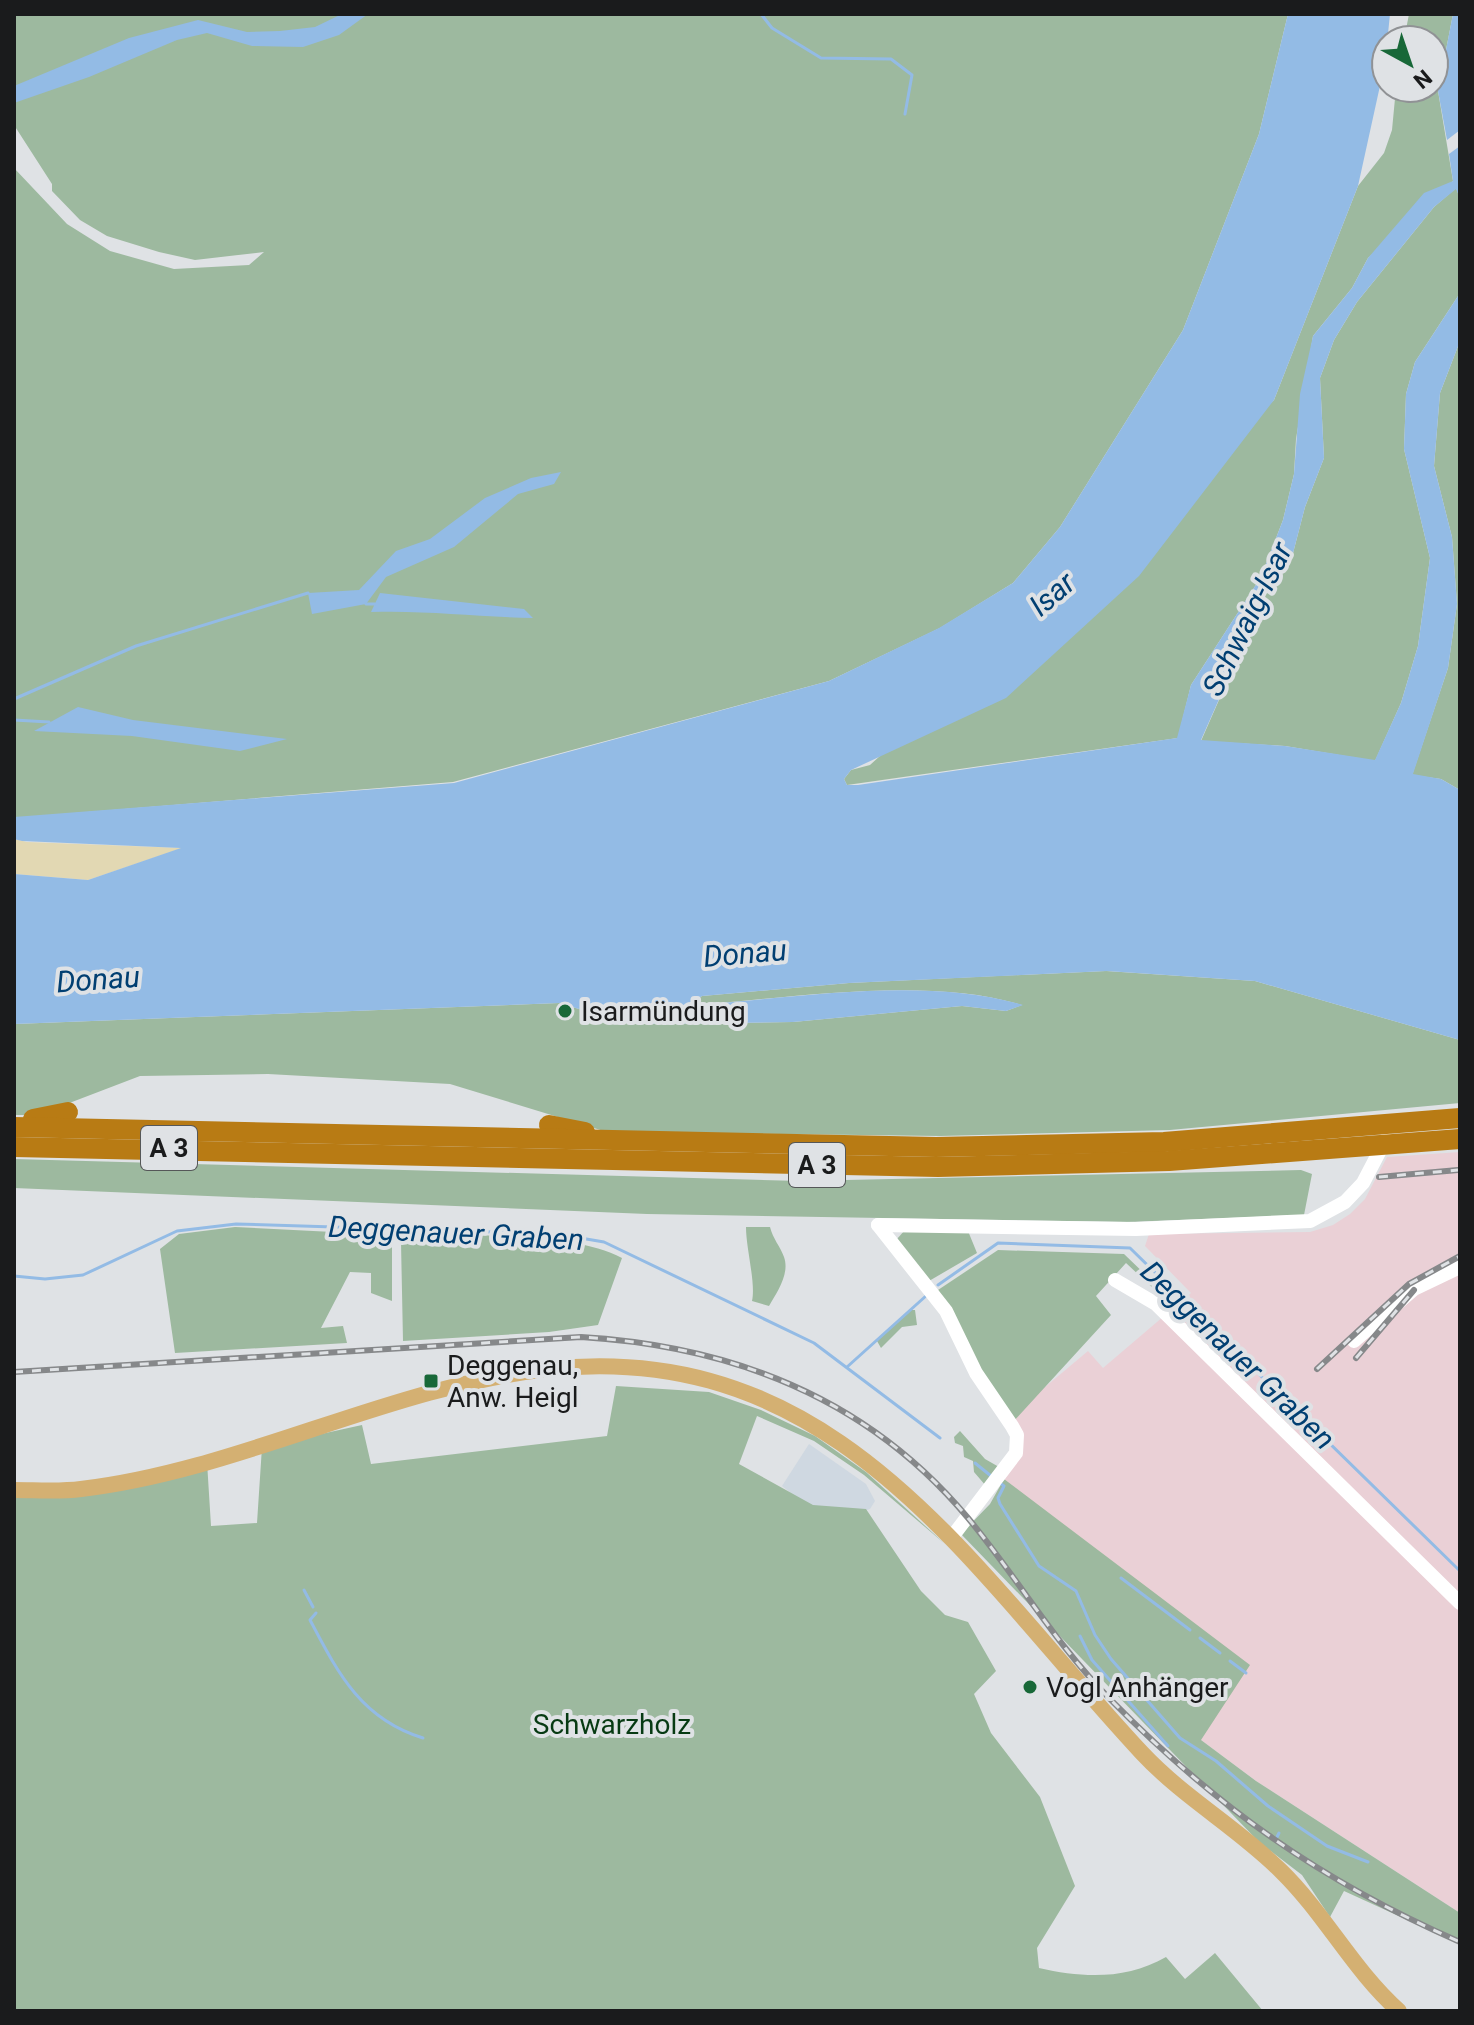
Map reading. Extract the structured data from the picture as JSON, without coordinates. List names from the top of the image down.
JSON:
{
  "streets": {
    "highway": ["A 3"]
  },
  "water": [
    "Isar",
    "Schwaig-Isar",
    "Donau",
    "Deggenauer Graben"
  ],
  "parks": ["Schwarzholz"],
  "places": {
    "other": ["Isarmündung", "Vogl Anhänger"],
    "transit": ["Deggenau, Anw. Heigl"]
  },
  "north": "bottom right"
}
